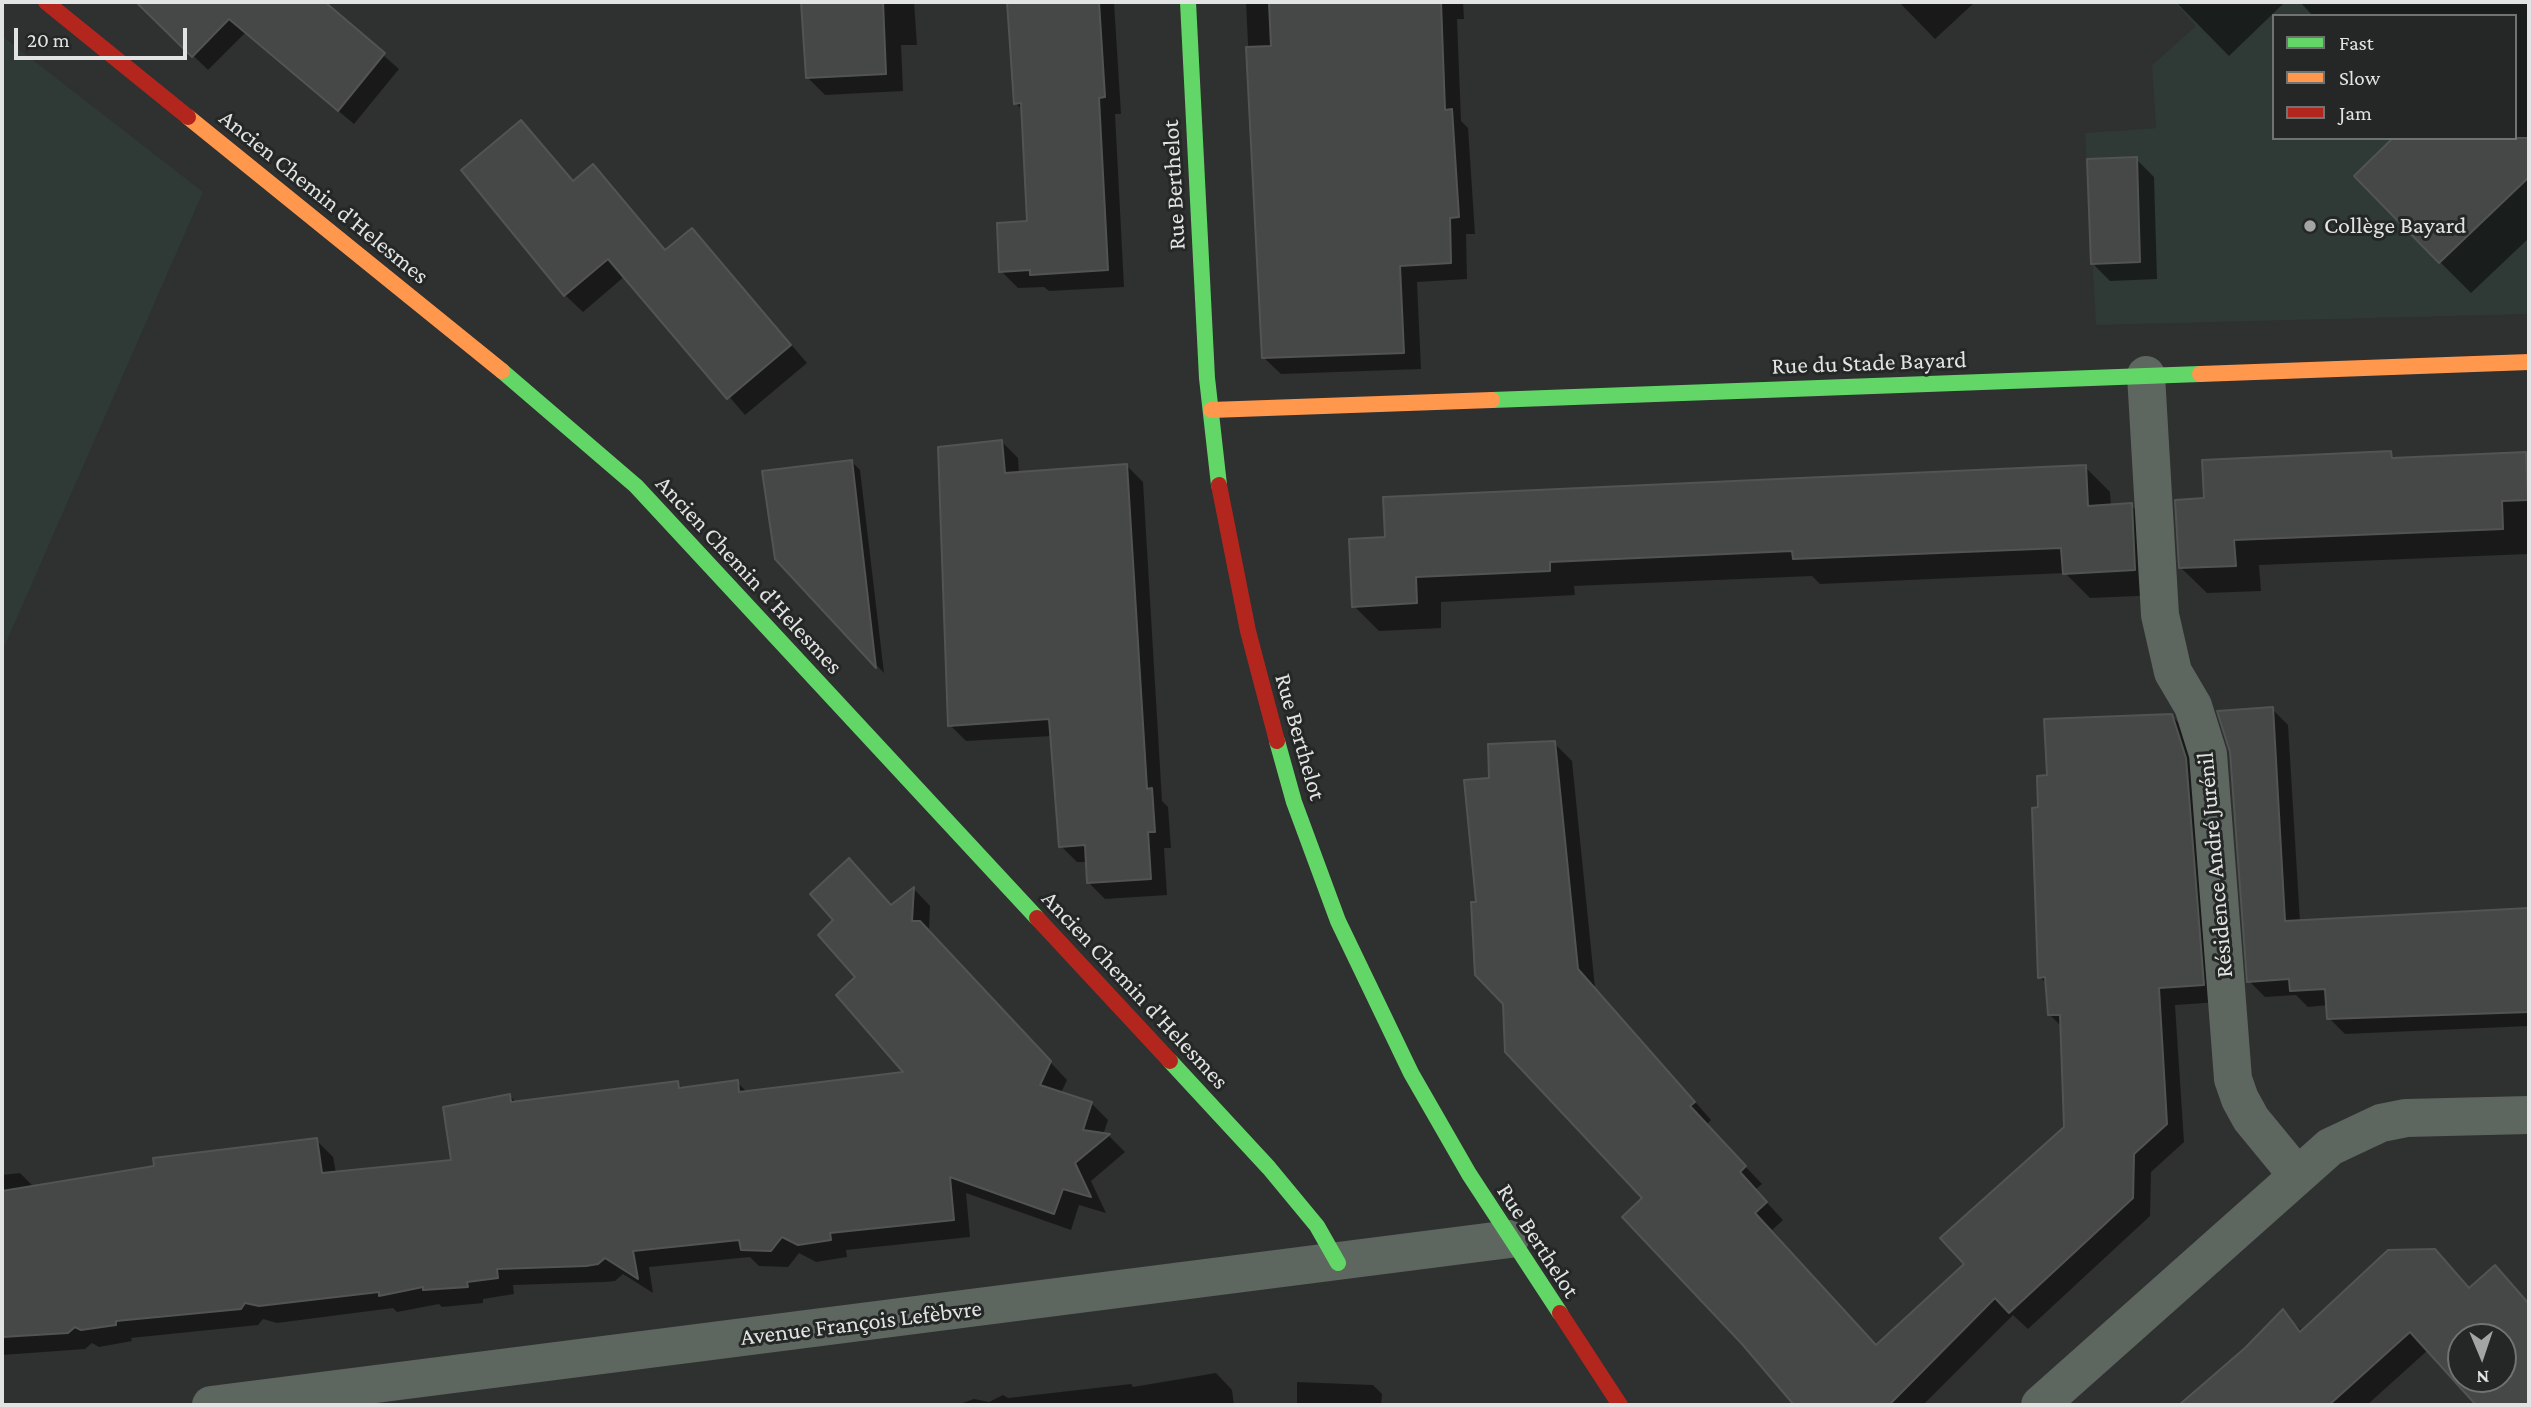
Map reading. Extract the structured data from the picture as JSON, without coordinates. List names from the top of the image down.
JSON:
{
  "streets": {
    "street": [
      "Rue Berthelot",
      "Ancien Chemin d'Helesmes",
      "Rue du Stade Bayard",
      "Résidence André Jurénil",
      "Avenue François Lefèbvre"
    ]
  },
  "crossings": [
    ["Rue Berthelot", "Rue du Stade Bayard"],
    ["Rue Berthelot", "Avenue François Lefèbvre"],
    ["Ancien Chemin d'Helesmes", "Avenue François Lefèbvre"],
    ["Rue du Stade Bayard", "Résidence André Jurénil"]
  ],
  "places": ["Collège Bayard"],
  "legend": ["Fast", "Slow", "Jam"],
  "scale_bar": "20 m",
  "north": "bottom"
}
